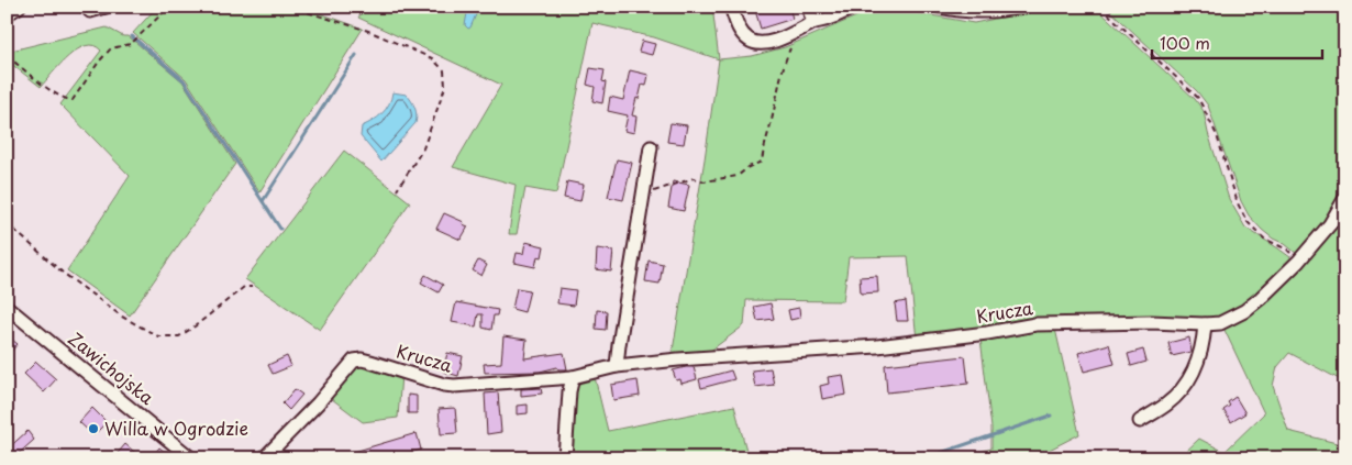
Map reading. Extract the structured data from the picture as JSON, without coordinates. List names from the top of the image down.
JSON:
{
  "streets": {
    "street": ["Krucza", "Zawichojska"]
  },
  "places": ["Willa w Ogrodzie"],
  "scale_bar": "100 m"
}
